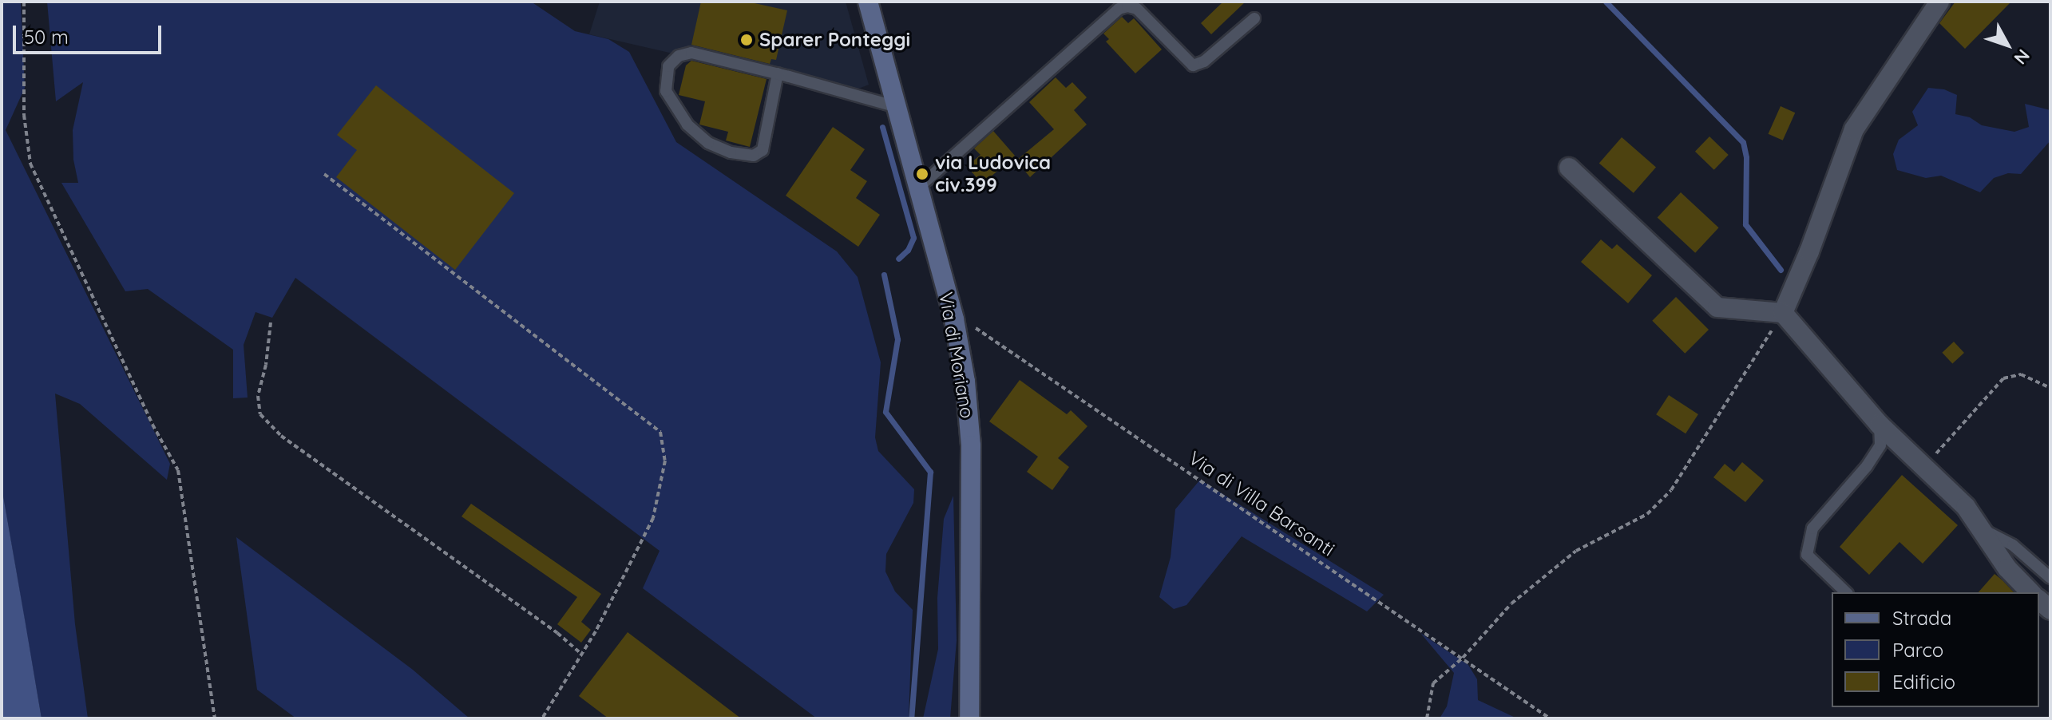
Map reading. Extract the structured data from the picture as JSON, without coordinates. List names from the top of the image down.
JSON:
{
  "streets": {
    "main road": ["Via di Moriano"],
    "path": ["Via di Villa Barsanti"]
  },
  "crossings": [
    ["Via di Moriano", "Via di Villa Barsanti"]
  ],
  "places": ["Sparer Ponteggi", "via Ludovica civ.399"],
  "legend": ["Strada", "Parco", "Edificio"],
  "scale_bar": "50 m",
  "north": "bottom right"
}
